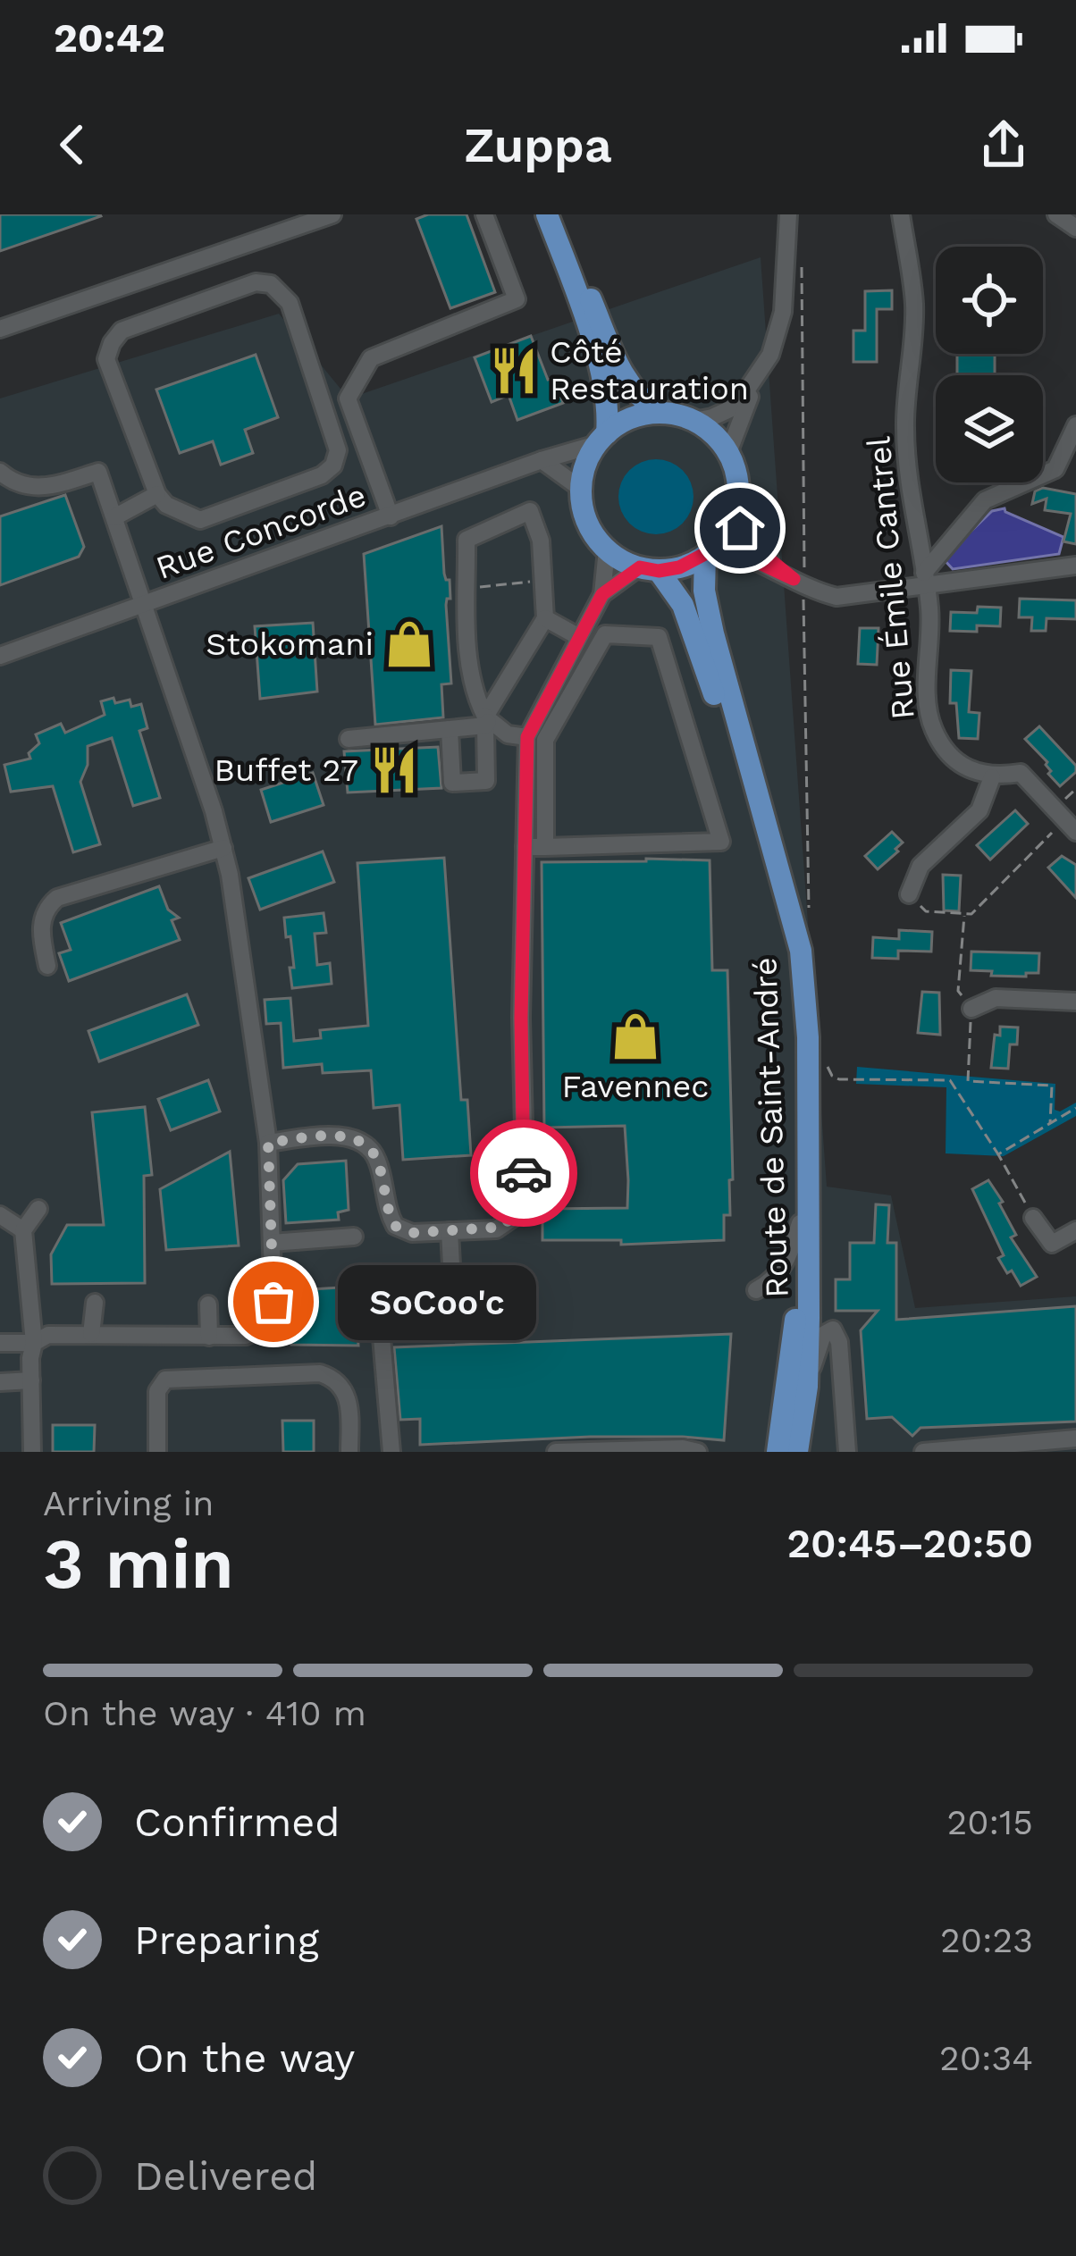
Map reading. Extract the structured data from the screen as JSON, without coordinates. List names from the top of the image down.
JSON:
{
  "streets": {
    "main road": ["Route de Saint-André"],
    "street": ["Rue Concorde", "Rue Émile Cantrel"]
  },
  "crossings": [
    ["Rue Concorde", "Route de Saint-André"]
  ],
  "places": {
    "restaurant": ["Côté Restauration", "Buffet 27"],
    "shop": ["Stokomani", "Favennec"],
    "other": ["SoCoo'c"]
  },
  "page": {
    "status": "20:42",
    "header": "Zuppa",
    "bubble": "SoCoo'c",
    "heading": ["3 min", "Arriving in", "20:45–20:50"],
    "bar": "On the way · 410 m",
    "list": [
      ["Confirmed", "20:15"],
      ["Preparing", "20:23"],
      ["On the way", "20:34"],
      "Delivered"
    ]
  }
}
